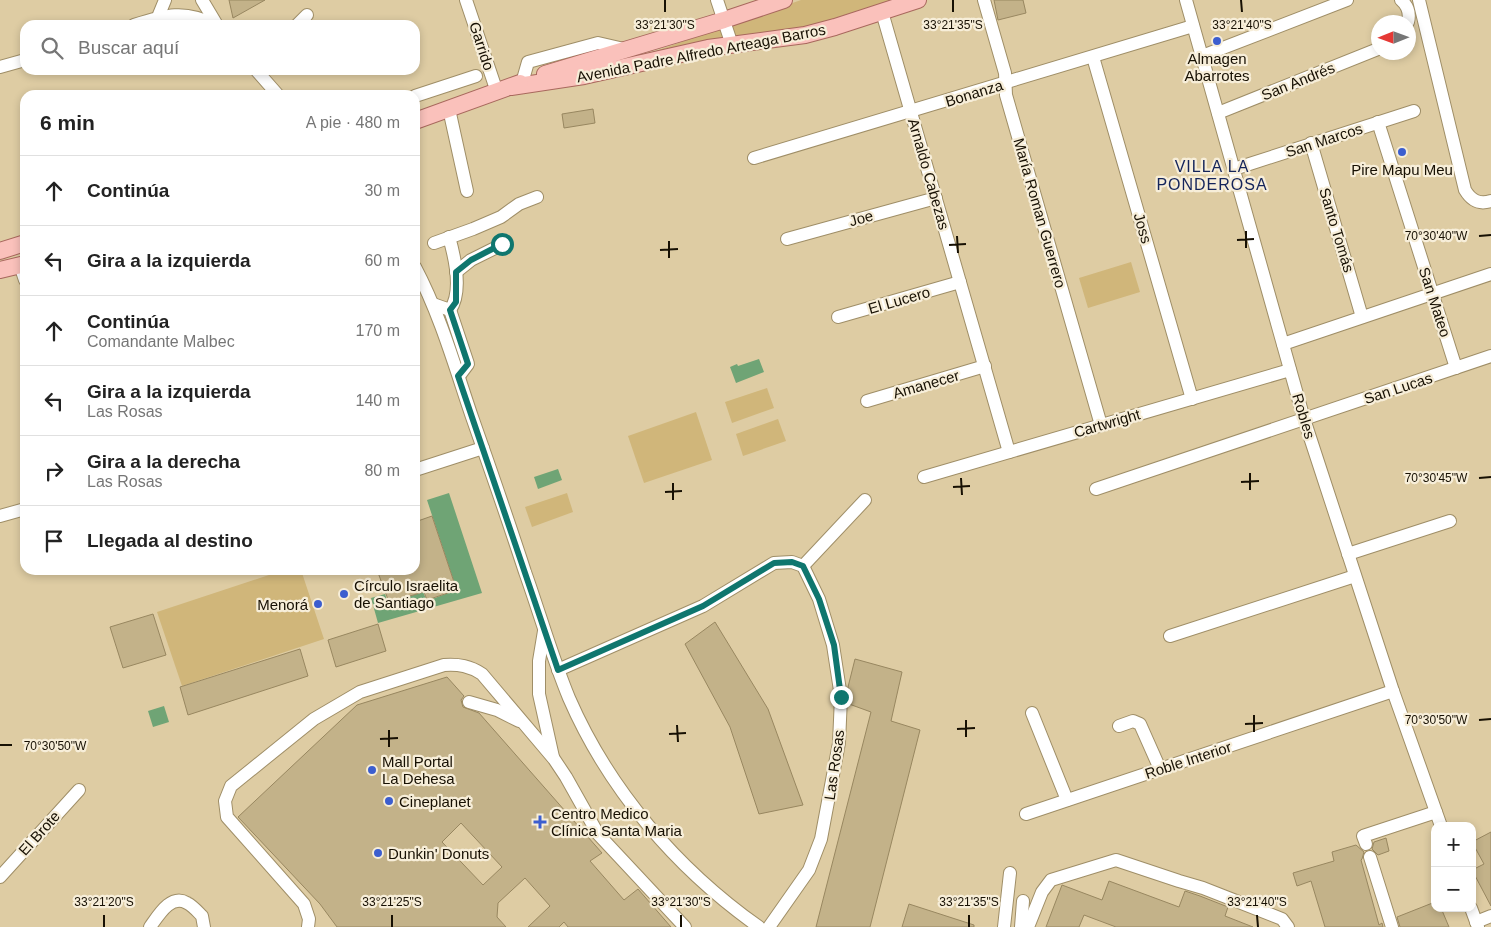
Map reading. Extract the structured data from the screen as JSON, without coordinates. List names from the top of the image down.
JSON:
{
  "streets": {
    "main road": ["Avenida Padre Alfredo Arteaga Barros"],
    "street": [
      "Garrido",
      "San Andrés",
      "Bonanza",
      "San Marcos",
      "Arnaldo Cabezas",
      "María Roman Guerrero",
      "Joe",
      "Joss",
      "Santo Tomás",
      "El Lucero",
      "San Mateo",
      "Amanecer",
      "San Lucas",
      "Robles",
      "Cartwright",
      "Roble Interior",
      "Las Rosas",
      "El Brote"
    ]
  },
  "crossings": [
    ["Garrido", "Avenida Padre Alfredo Arteaga Barros"],
    ["Avenida Padre Alfredo Arteaga Barros", "Arnaldo Cabezas"],
    ["San Andrés", "Robles"],
    ["Bonanza", "Arnaldo Cabezas"],
    ["Bonanza", "María Roman Guerrero"],
    ["Bonanza", "Joss"],
    ["Bonanza", "Robles"],
    ["San Marcos", "Santo Tomás"],
    ["San Marcos", "San Mateo"],
    ["San Marcos", "Robles"],
    ["Arnaldo Cabezas", "Joe"],
    ["Arnaldo Cabezas", "El Lucero"],
    ["Arnaldo Cabezas", "Amanecer"],
    ["Arnaldo Cabezas", "Cartwright"],
    ["María Roman Guerrero", "Cartwright"],
    ["Joss", "Cartwright"],
    ["San Mateo", "San Lucas"],
    ["San Lucas", "Robles"],
    ["Robles", "Cartwright"],
    ["Robles", "Roble Interior"]
  ],
  "districts": ["VILLA LA PONDEROSA"],
  "places": {
    "other": [
      "Almagen Abarrotes",
      "Pire Mapu Meu",
      "Círculo Israelita de Santiago",
      "Menorá",
      "Mall Portal La Dehesa",
      "Cineplanet",
      "Dunkin' Donuts"
    ],
    "health": ["Centro Medico Clínica Santa Maria"]
  },
  "north": "left",
  "page": {
    "search": "Buscar aquí",
    "heading": ["6 min", "A pie · 480 m"],
    "list": [
      ["Continúa", "30 m"],
      ["Gira a la izquierda", "60 m"],
      ["Continúa", "Comandante Malbec", "170 m"],
      ["Gira a la izquierda", "Las Rosas", "140 m"],
      ["Gira a la derecha", "Las Rosas", "80 m"],
      "Llegada al destino"
    ],
    "map_buttons": ["+", "−"]
  },
  "coordinates": [
    "33°21'30\"S",
    "33°21'35\"S",
    "33°21'40\"S",
    "70°30'40\"W",
    "70°30'45\"W",
    "70°30'50\"W",
    "33°21'20\"S",
    "33°21'25\"S"
  ]
}
